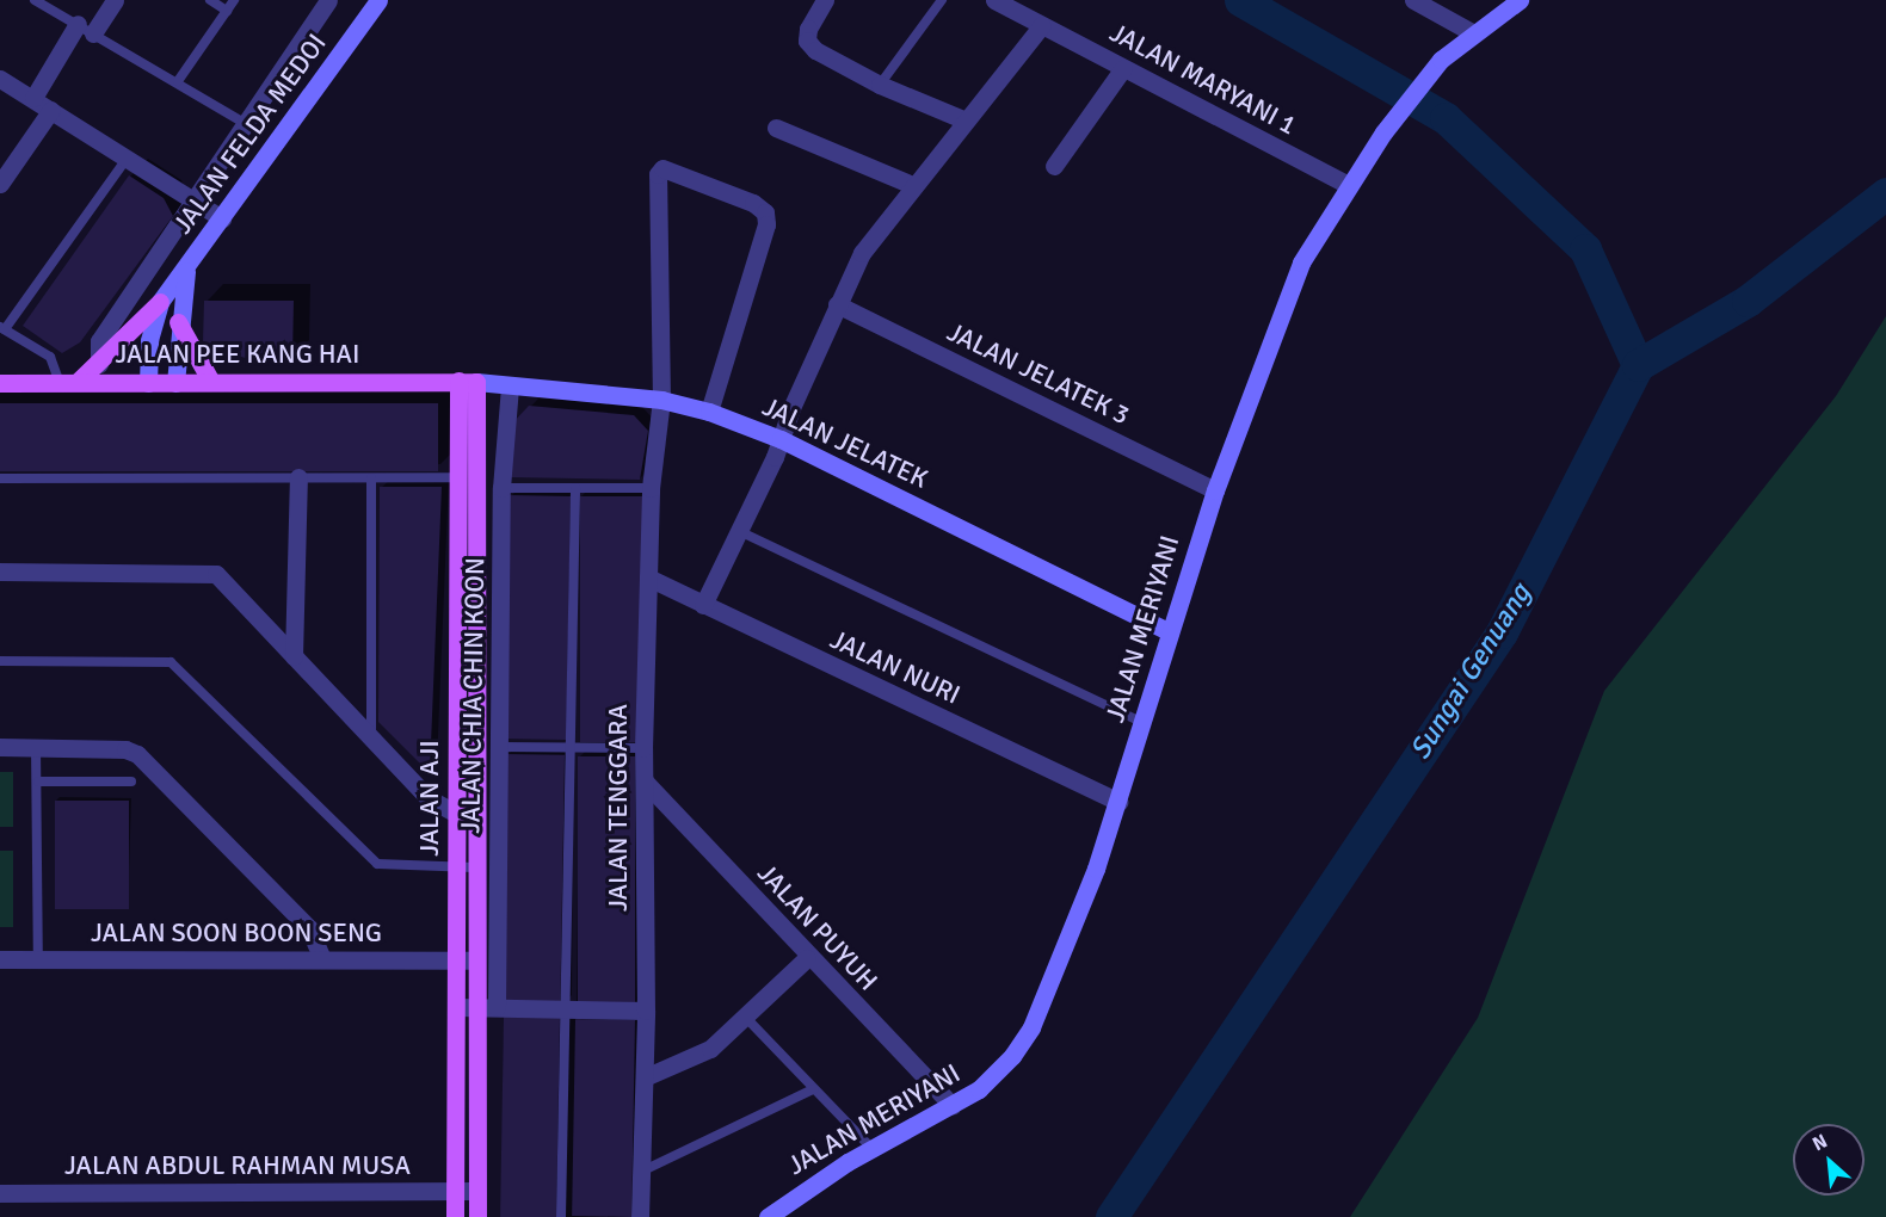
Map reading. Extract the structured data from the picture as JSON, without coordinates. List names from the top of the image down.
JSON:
{
  "streets": {
    "main road": ["JALAN PEE KANG HAI", "JALAN AJI"],
    "street": [
      "JALAN MARYANI 1",
      "JALAN FELDA MEDOI",
      "JALAN JELATEK 3",
      "JALAN JELATEK",
      "JALAN MERIYANI",
      "JALAN NURI",
      "JALAN CHIA CHIN KOON",
      "JALAN TENGGARA",
      "JALAN PUYUH",
      "JALAN SOON BOON SENG",
      "JALAN ABDUL RAHMAN MUSA"
    ]
  },
  "crossings": [
    ["JALAN MARYANI 1", "JALAN MERIYANI"],
    ["JALAN FELDA MEDOI", "JALAN PEE KANG HAI"],
    ["JALAN PEE KANG HAI", "JALAN JELATEK"],
    ["JALAN PEE KANG HAI", "JALAN AJI"],
    ["JALAN JELATEK 3", "JALAN MERIYANI"],
    ["JALAN JELATEK", "JALAN MERIYANI"],
    ["JALAN JELATEK", "JALAN CHIA CHIN KOON"],
    ["JALAN JELATEK", "JALAN AJI"],
    ["JALAN JELATEK", "JALAN TENGGARA"],
    ["JALAN MERIYANI", "JALAN NURI"],
    ["JALAN MERIYANI", "JALAN PUYUH"],
    ["JALAN NURI", "JALAN TENGGARA"],
    ["JALAN AJI", "JALAN SOON BOON SENG"],
    ["JALAN AJI", "JALAN ABDUL RAHMAN MUSA"],
    ["JALAN TENGGARA", "JALAN PUYUH"]
  ],
  "water": ["Sungai Genuang"],
  "north": "top left"
}
